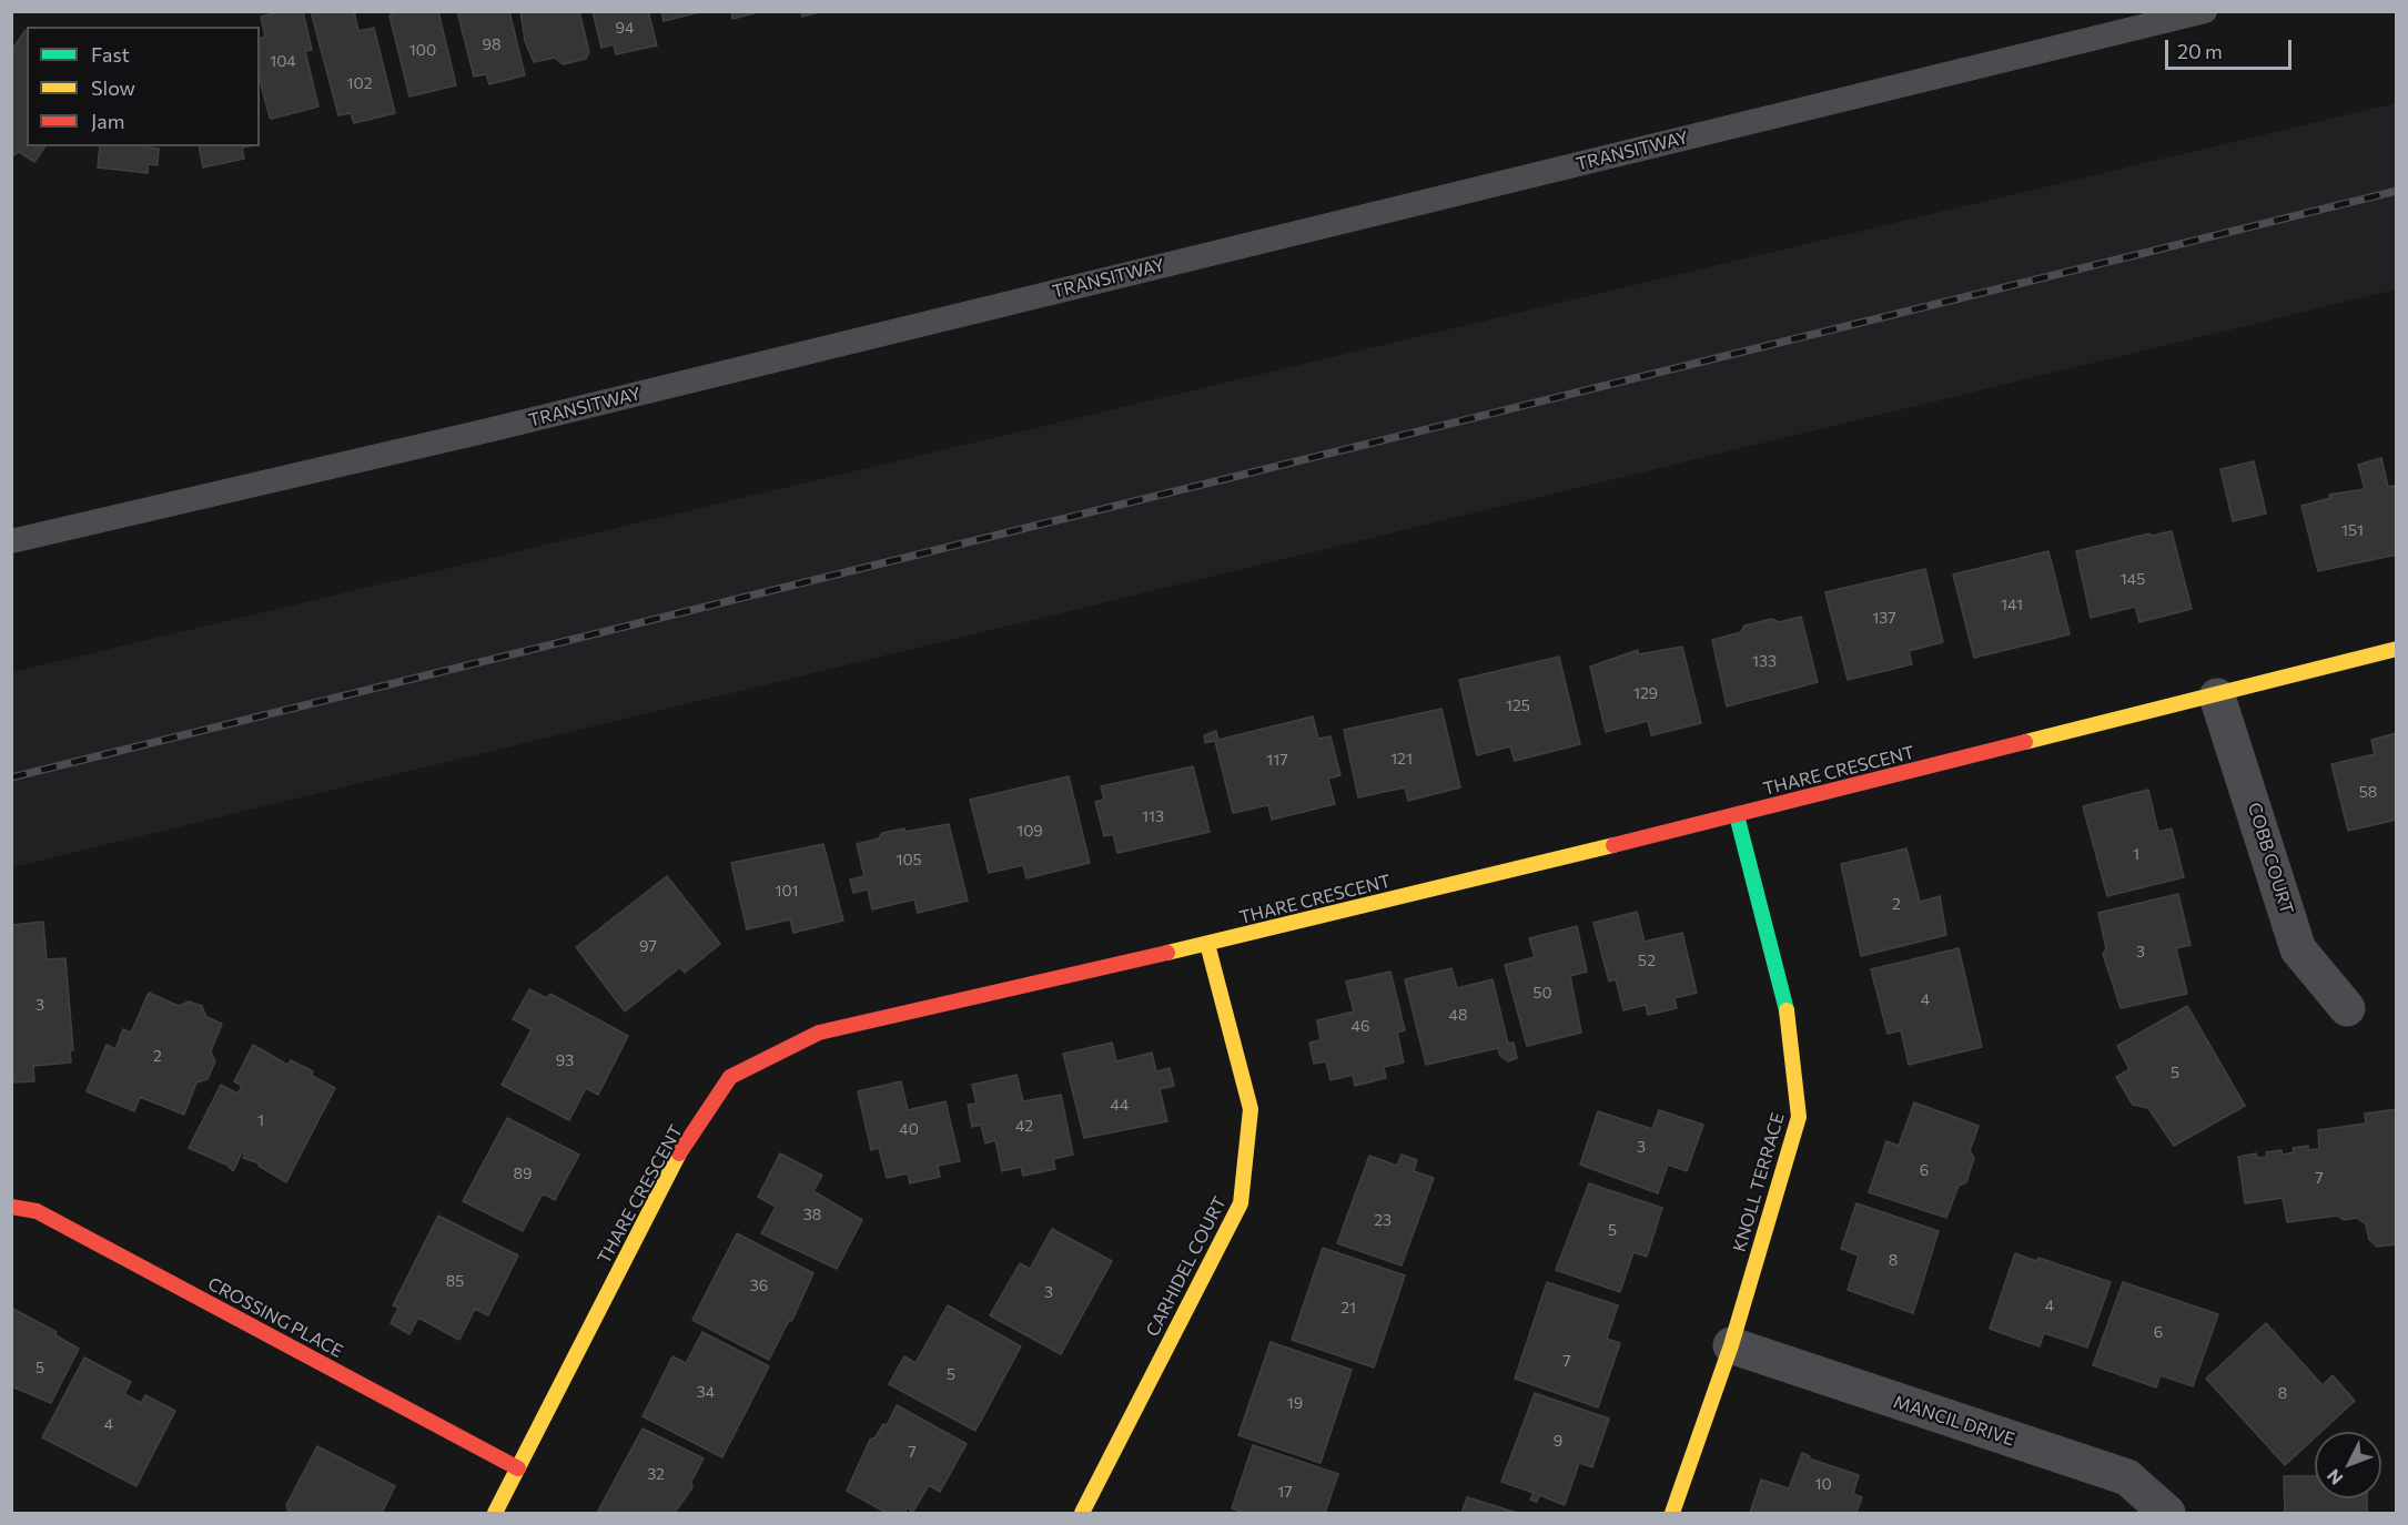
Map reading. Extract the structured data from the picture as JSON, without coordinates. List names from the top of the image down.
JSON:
{
  "streets": {
    "street": [
      "THARE CRESCENT",
      "COBB COURT",
      "KNOLL TERRACE",
      "CARHIDEL COURT",
      "CROSSING PLACE",
      "MANCIL DRIVE"
    ],
    "lane": ["TRANSITWAY"]
  },
  "crossings": [
    ["THARE CRESCENT", "COBB COURT"],
    ["THARE CRESCENT", "KNOLL TERRACE"],
    ["THARE CRESCENT", "CARHIDEL COURT"],
    ["THARE CRESCENT", "CROSSING PLACE"],
    ["KNOLL TERRACE", "MANCIL DRIVE"]
  ],
  "house_numbers": [
    "94",
    "98",
    "100",
    "104",
    "102",
    "151",
    "145",
    "141",
    "137",
    "133",
    "129",
    "125",
    "121",
    "117",
    "58",
    "113",
    "109",
    "1",
    "105",
    "101",
    "2",
    "97",
    "3",
    "52",
    "50",
    "4",
    "3",
    "48",
    "46",
    "2",
    "93",
    "5",
    "44",
    "1",
    "42",
    "40",
    "3",
    "6",
    "89",
    "7",
    "38",
    "23",
    "5",
    "8",
    "85",
    "36",
    "3",
    "4",
    "21",
    "6",
    "7",
    "5",
    "5",
    "34",
    "8",
    "19",
    "4",
    "9",
    "7",
    "32",
    "10",
    "17"
  ],
  "legend": ["Fast", "Slow", "Jam"],
  "scale_bar": "20 m",
  "north": "bottom left"
}
